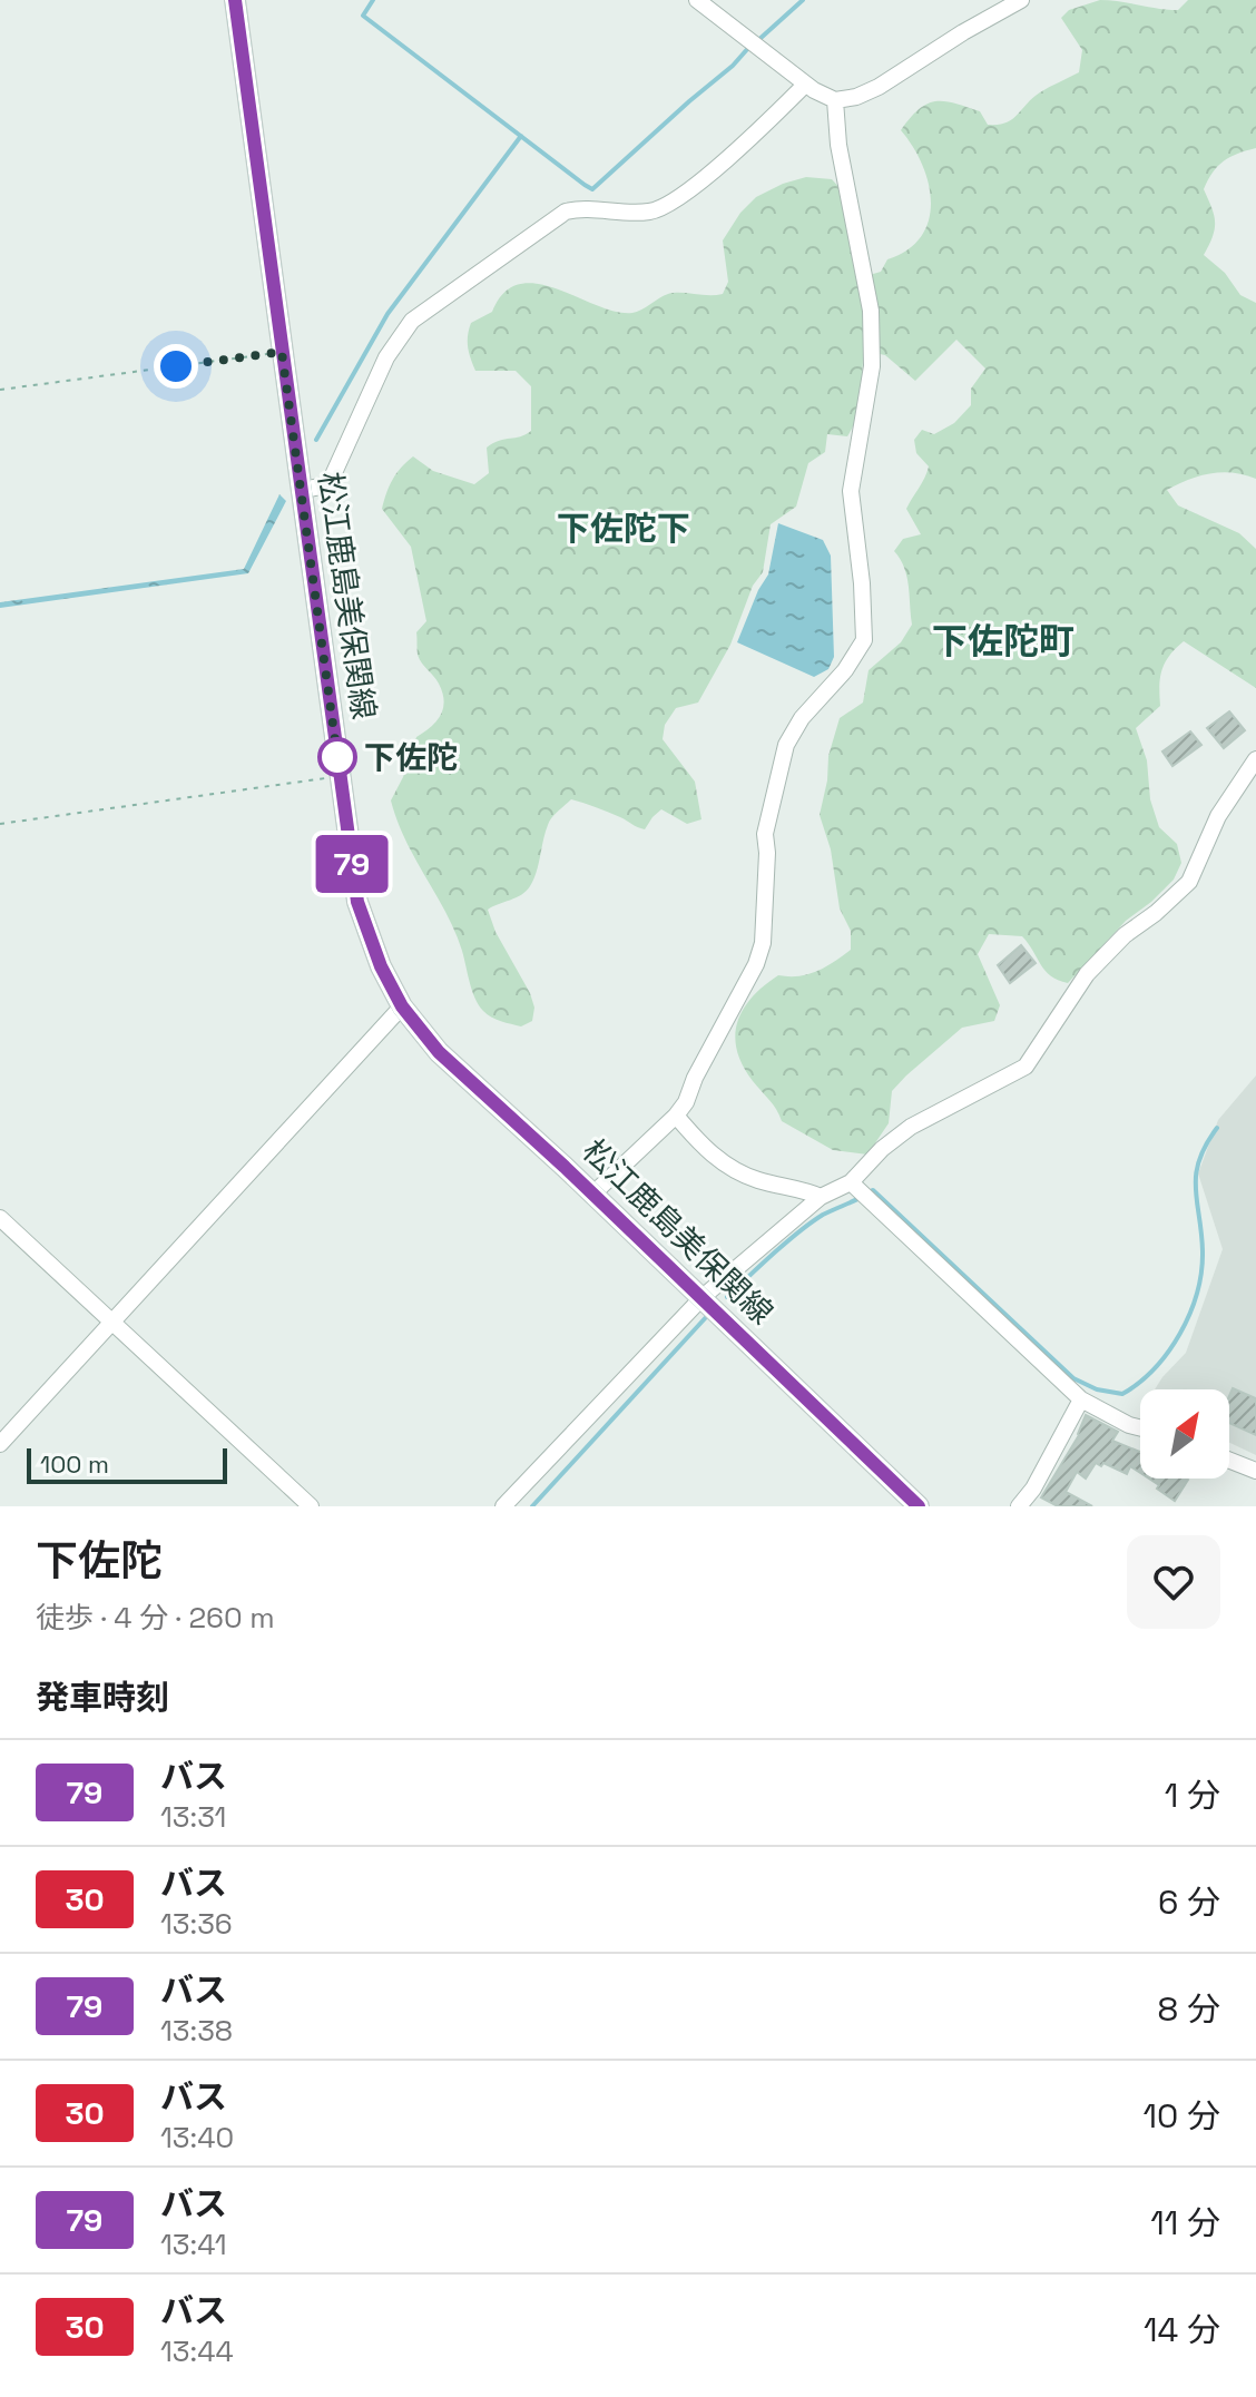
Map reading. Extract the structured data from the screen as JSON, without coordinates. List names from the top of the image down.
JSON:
{
  "streets": {
    "main road": ["松江鹿島美保関線"]
  },
  "districts": ["下佐陀下", "下佐陀町"],
  "places": ["下佐陀"],
  "lines": ["bus line 79"],
  "scale_bar": "100 m",
  "north": "top right",
  "page": {
    "on_map": "79",
    "scale": "100 m",
    "heading": [
      ["下佐陀", "徒歩 · 4 分 · 260 m"],
      "発車時刻"
    ],
    "list": [
      {
        "mark": "79",
        "name": "バス",
        "note": "13:31",
        "value": "1 分"
      },
      {
        "mark": "30",
        "name": "バス",
        "note": "13:36",
        "value": "6 分"
      },
      {
        "mark": "79",
        "name": "バス",
        "note": "13:38",
        "value": "8 分"
      },
      {
        "mark": "30",
        "name": "バス",
        "note": "13:40",
        "value": "10 分"
      },
      {
        "mark": "79",
        "name": "バス",
        "note": "13:41",
        "value": "11 分"
      },
      {
        "mark": "30",
        "name": "バス",
        "note": "13:44",
        "value": "14 分"
      }
    ]
  }
}
